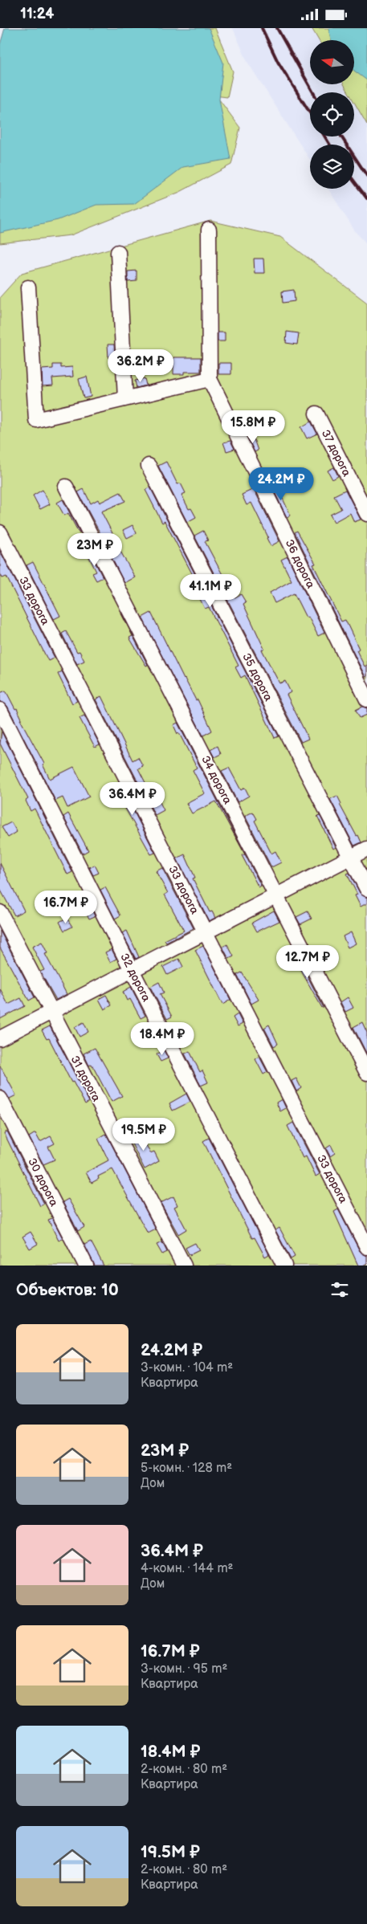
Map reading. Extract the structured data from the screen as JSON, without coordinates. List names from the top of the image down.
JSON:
{
  "streets": {
    "street": [
      "37 дорога",
      "36 дорога",
      "33 дорога",
      "35 дорога",
      "34 дорога",
      "32 дорога",
      "31 дорога",
      "30 дорога"
    ]
  },
  "north": "left",
  "page": {
    "status": "11:24",
    "price": [
      "36.2M ₽",
      "15.8M ₽",
      "24.2M ₽",
      "23M ₽",
      "41.1M ₽",
      "36.4M ₽",
      "16.7M ₽",
      "12.7M ₽",
      "18.4M ₽",
      "19.5M ₽"
    ],
    "heading": "Объектов: 10",
    "list": [
      {
        "name": "24.2M ₽",
        "note": "3-комн. · 104 m² · Квартира"
      },
      {
        "name": "23M ₽",
        "note": "5-комн. · 128 m² · Дом"
      },
      {
        "name": "36.4M ₽",
        "note": "4-комн. · 144 m² · Дом"
      },
      {
        "name": "16.7M ₽",
        "note": "3-комн. · 95 m² · Квартира"
      },
      {
        "name": "18.4M ₽",
        "note": "2-комн. · 80 m² · Квартира"
      },
      {
        "name": "19.5M ₽",
        "note": "2-комн. · 80 m² · Квартира"
      }
    ]
  }
}
